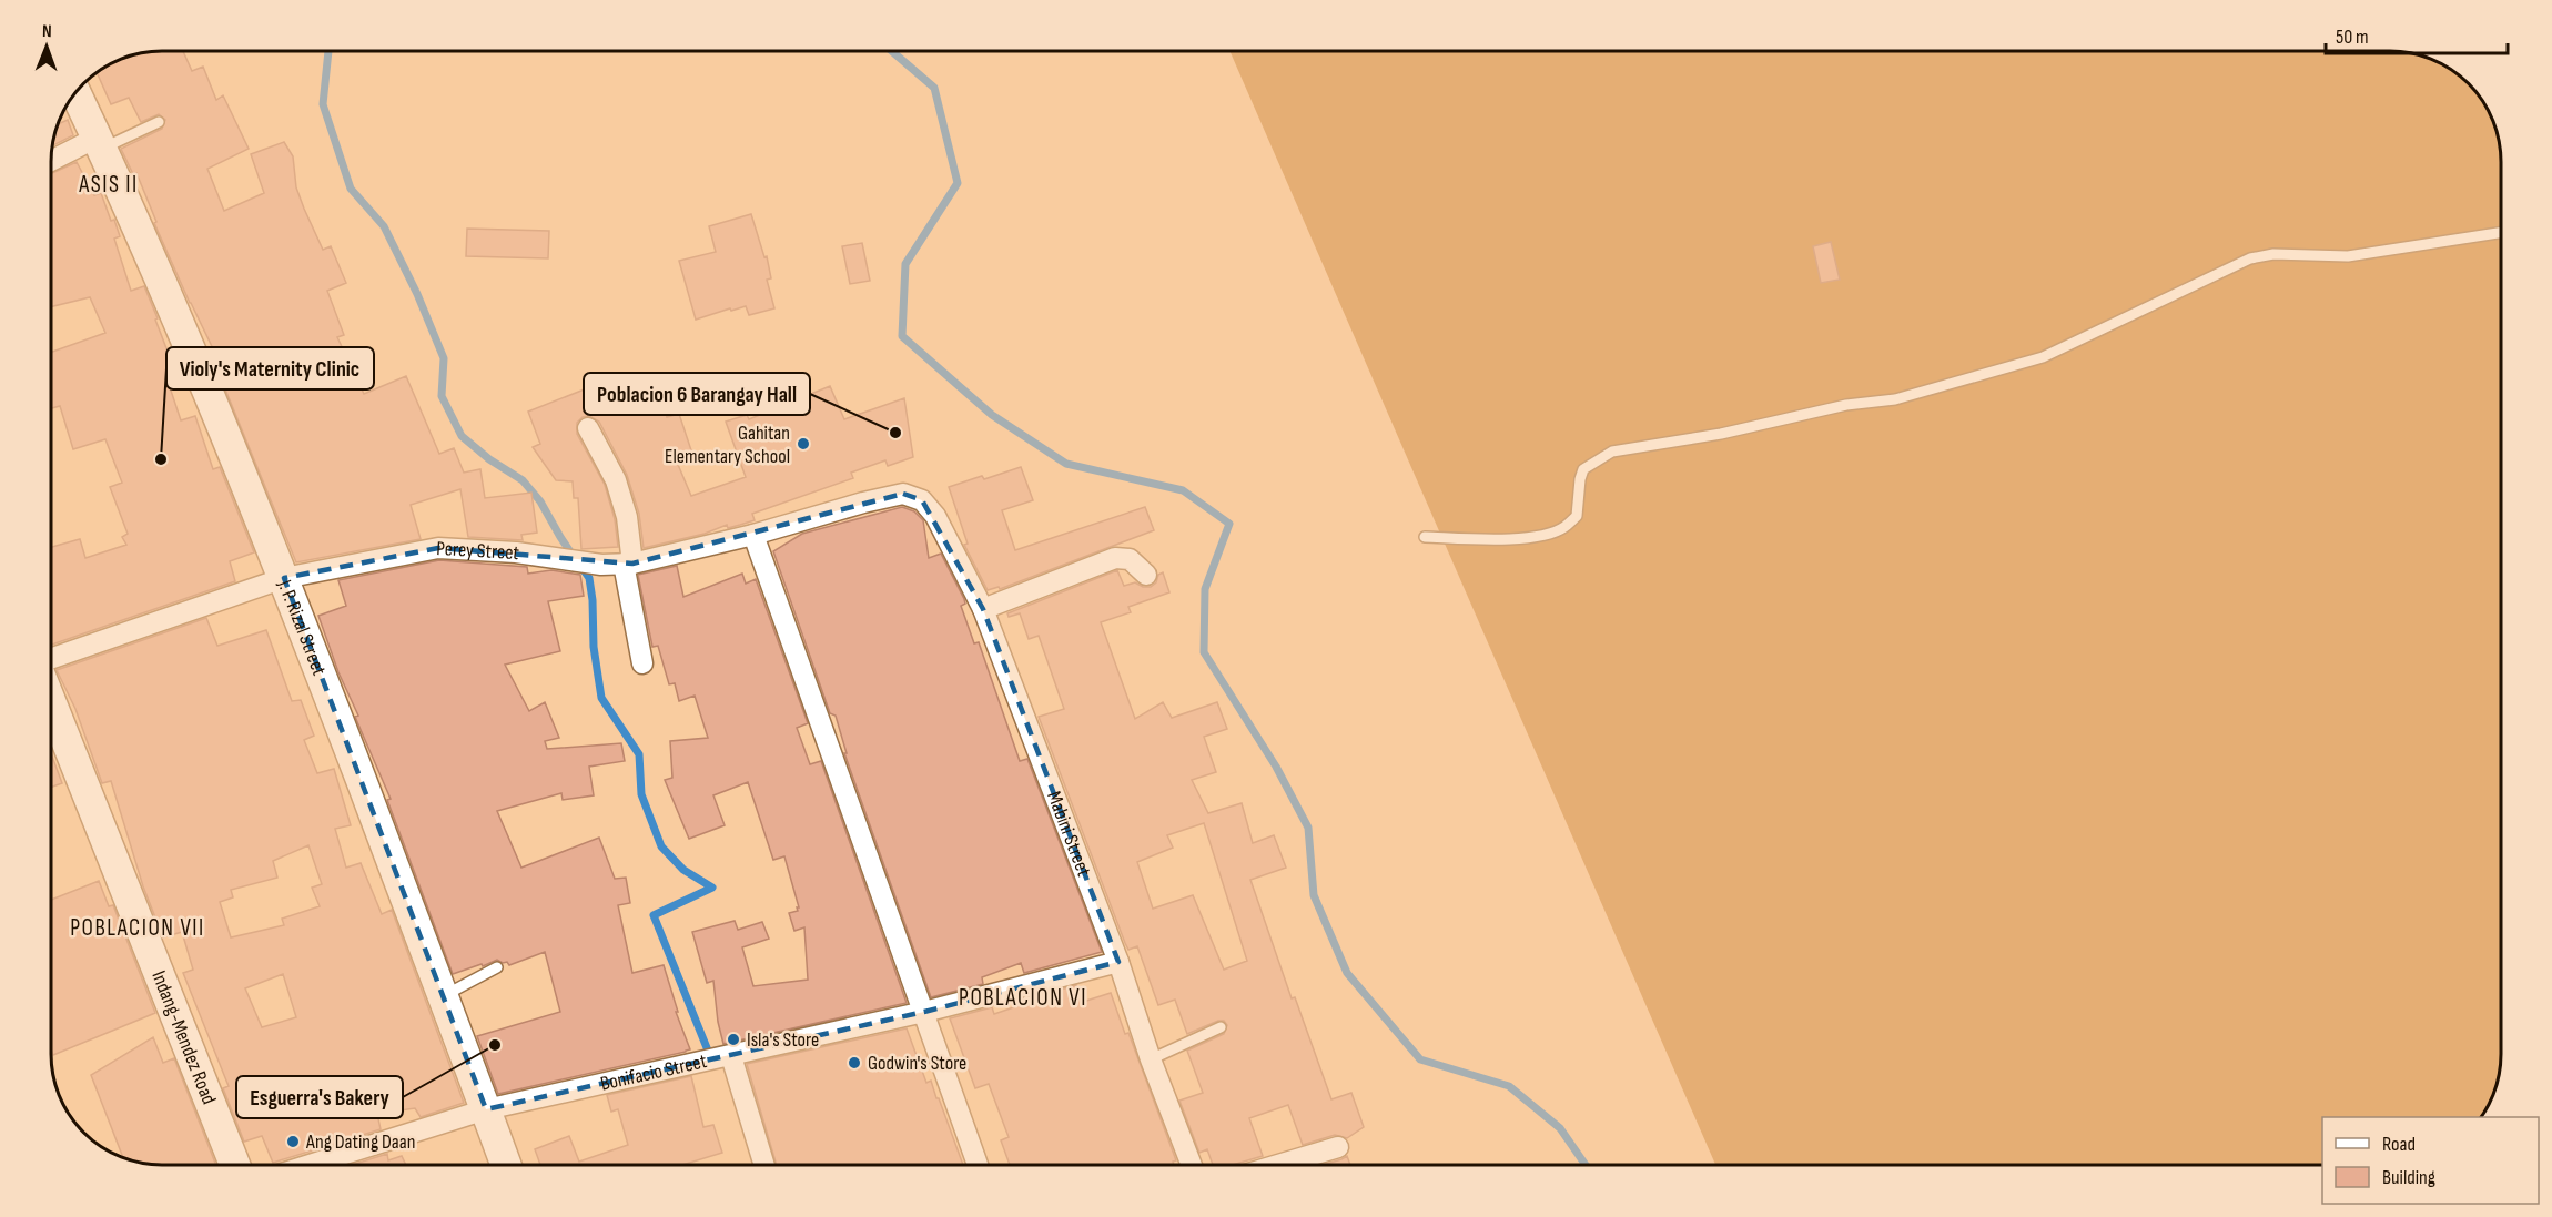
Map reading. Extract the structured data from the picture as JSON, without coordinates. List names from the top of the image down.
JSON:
{
  "streets": {
    "main road": ["J. P. Rizal Street", "Indang-Mendez Road"],
    "street": ["Perey Street", "Mabini Street", "Bonifacio Street"]
  },
  "crossings": [
    ["Perey Street", "J. P. Rizal Street"],
    ["Perey Street", "Mabini Street"],
    ["J. P. Rizal Street", "Bonifacio Street"],
    ["Mabini Street", "Bonifacio Street"]
  ],
  "districts": ["ASIS II", "POBLACION VII", "POBLACION VI"],
  "places": [
    "Poblacion 6 Barangay Hall",
    "Gahitan Elementary School",
    "Violy's Maternity Clinic",
    "Isla's Store",
    "Esguerra's Bakery",
    "Godwin's Store",
    "Ang Dating Daan"
  ],
  "legend": ["Road", "Building"],
  "scale_bar": "50 m",
  "north": "top"
}
